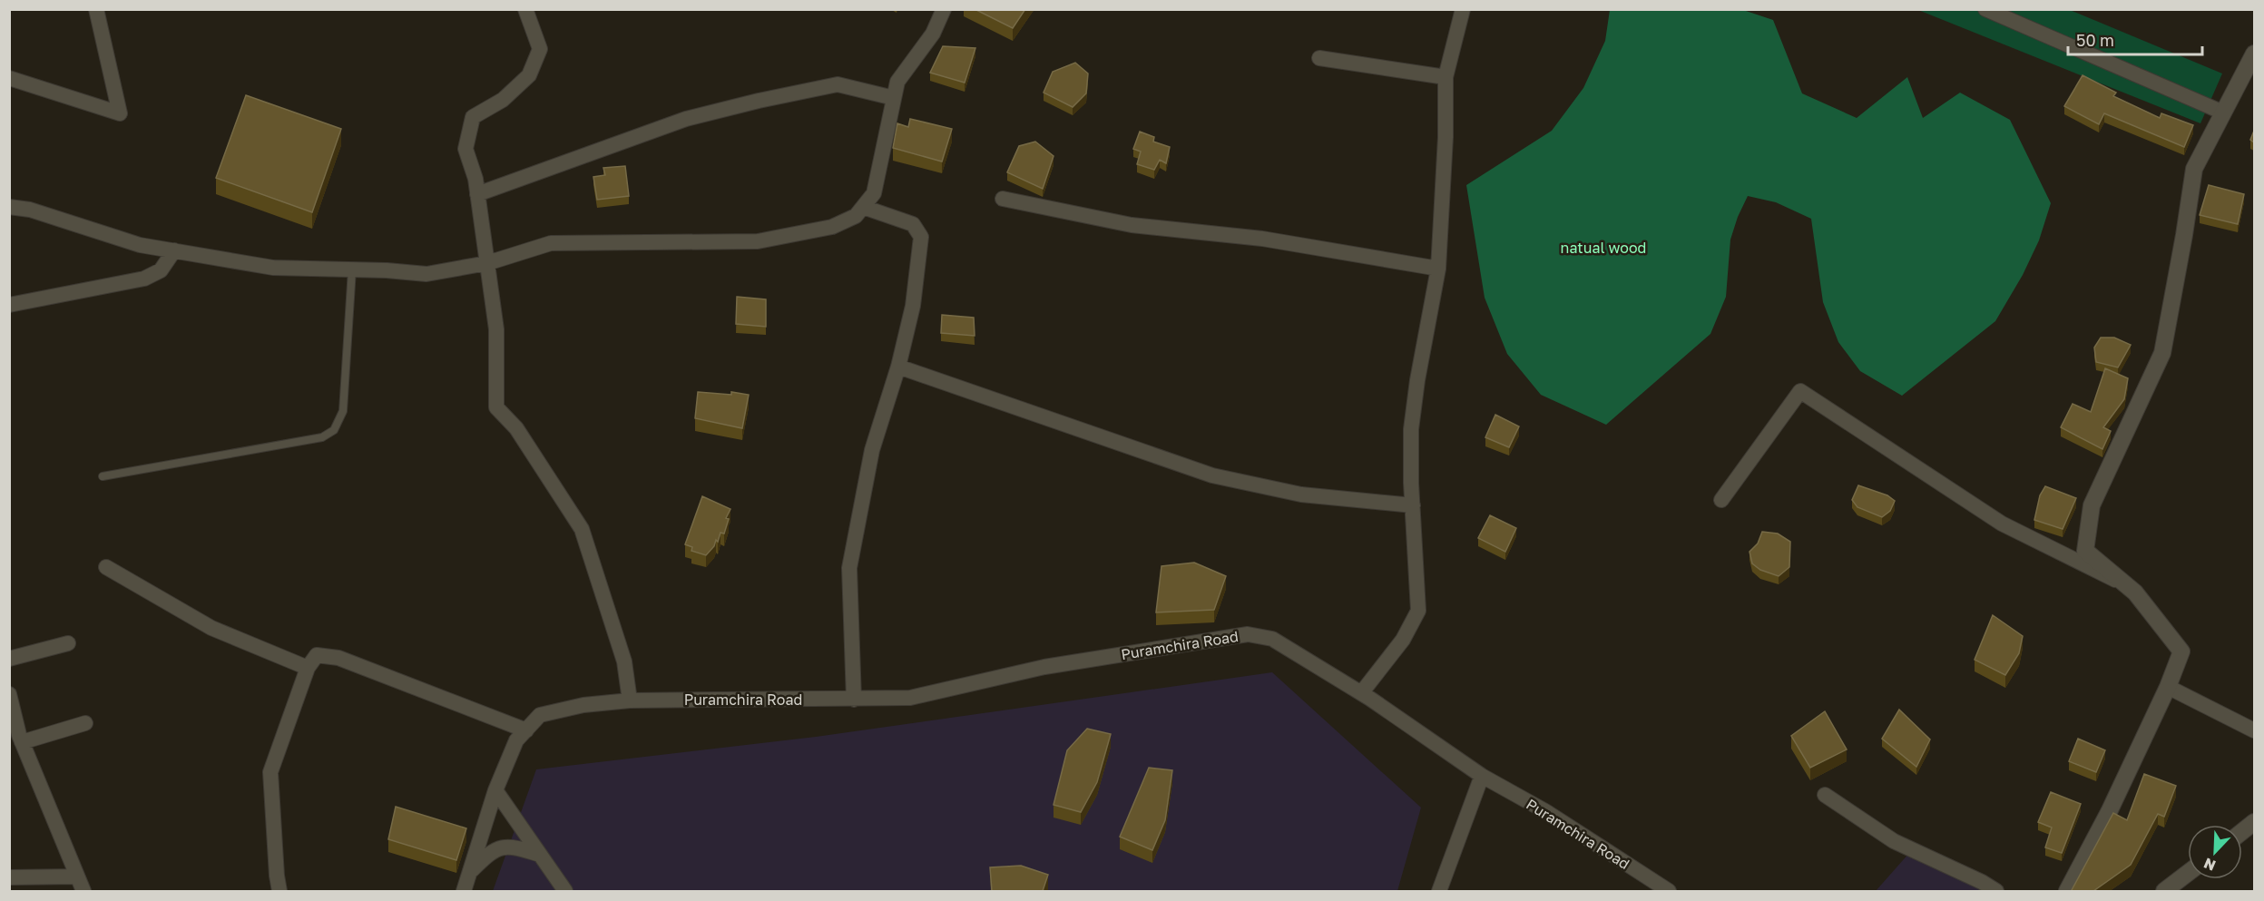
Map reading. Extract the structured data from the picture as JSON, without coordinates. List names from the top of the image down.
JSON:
{
  "streets": {
    "street": ["Puramchira Road"]
  },
  "parks": ["natual wood"],
  "scale_bar": "50 m",
  "north": "bottom left"
}
